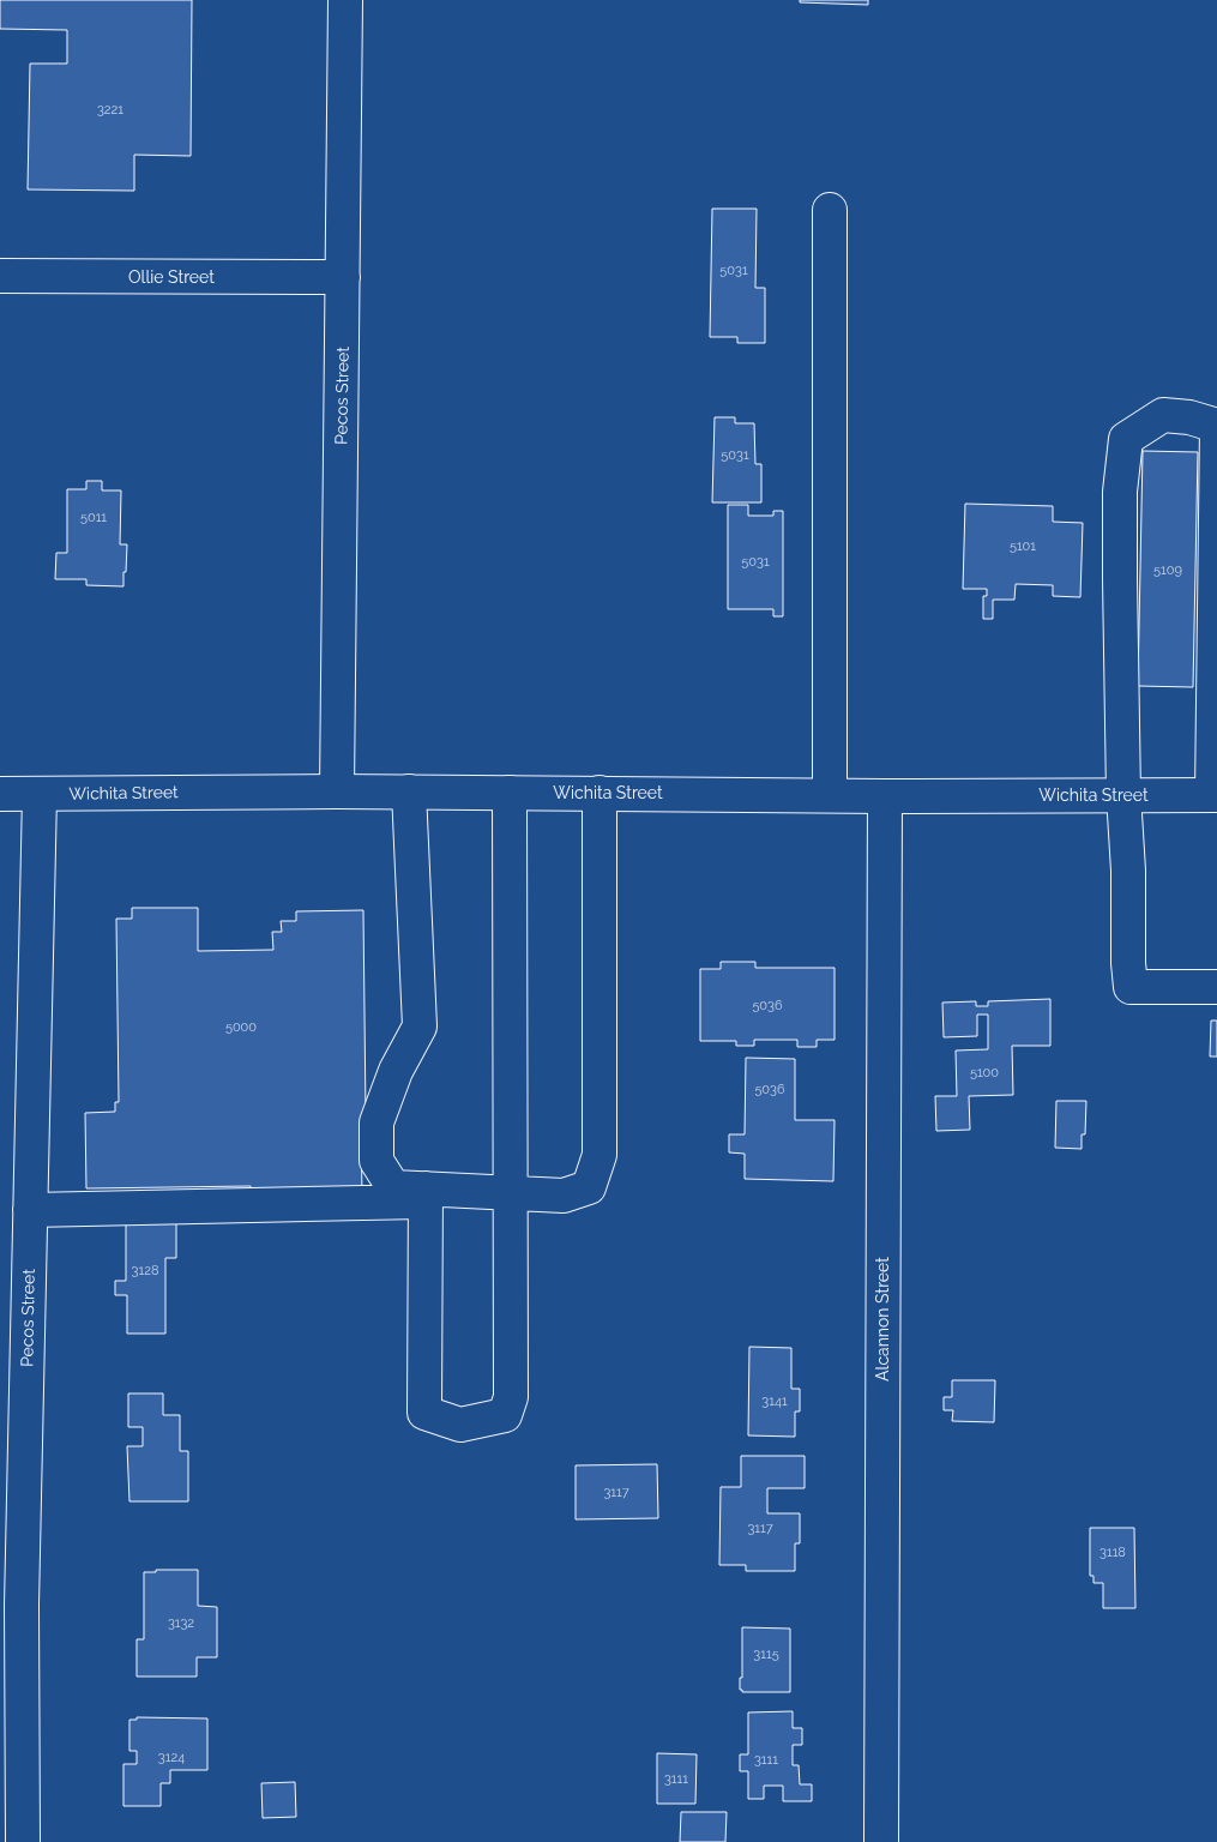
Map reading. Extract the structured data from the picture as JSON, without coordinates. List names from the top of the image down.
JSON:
{
  "streets": {
    "street": [
      "Ollie Street",
      "Pecos Street",
      "Wichita Street",
      "Alcannon Street"
    ]
  },
  "crossings": [
    ["Ollie Street", "Pecos Street"],
    ["Pecos Street", "Wichita Street"],
    ["Wichita Street", "Alcannon Street"]
  ],
  "house_numbers": [
    "3221",
    "5031",
    "5031",
    "5011",
    "5101",
    "5031",
    "5109",
    "5036",
    "5000",
    "5100",
    "5036",
    "3128",
    "3141",
    "3117",
    "3117",
    "3118",
    "3132",
    "3115",
    "3124",
    "3111",
    "3111"
  ]
}
